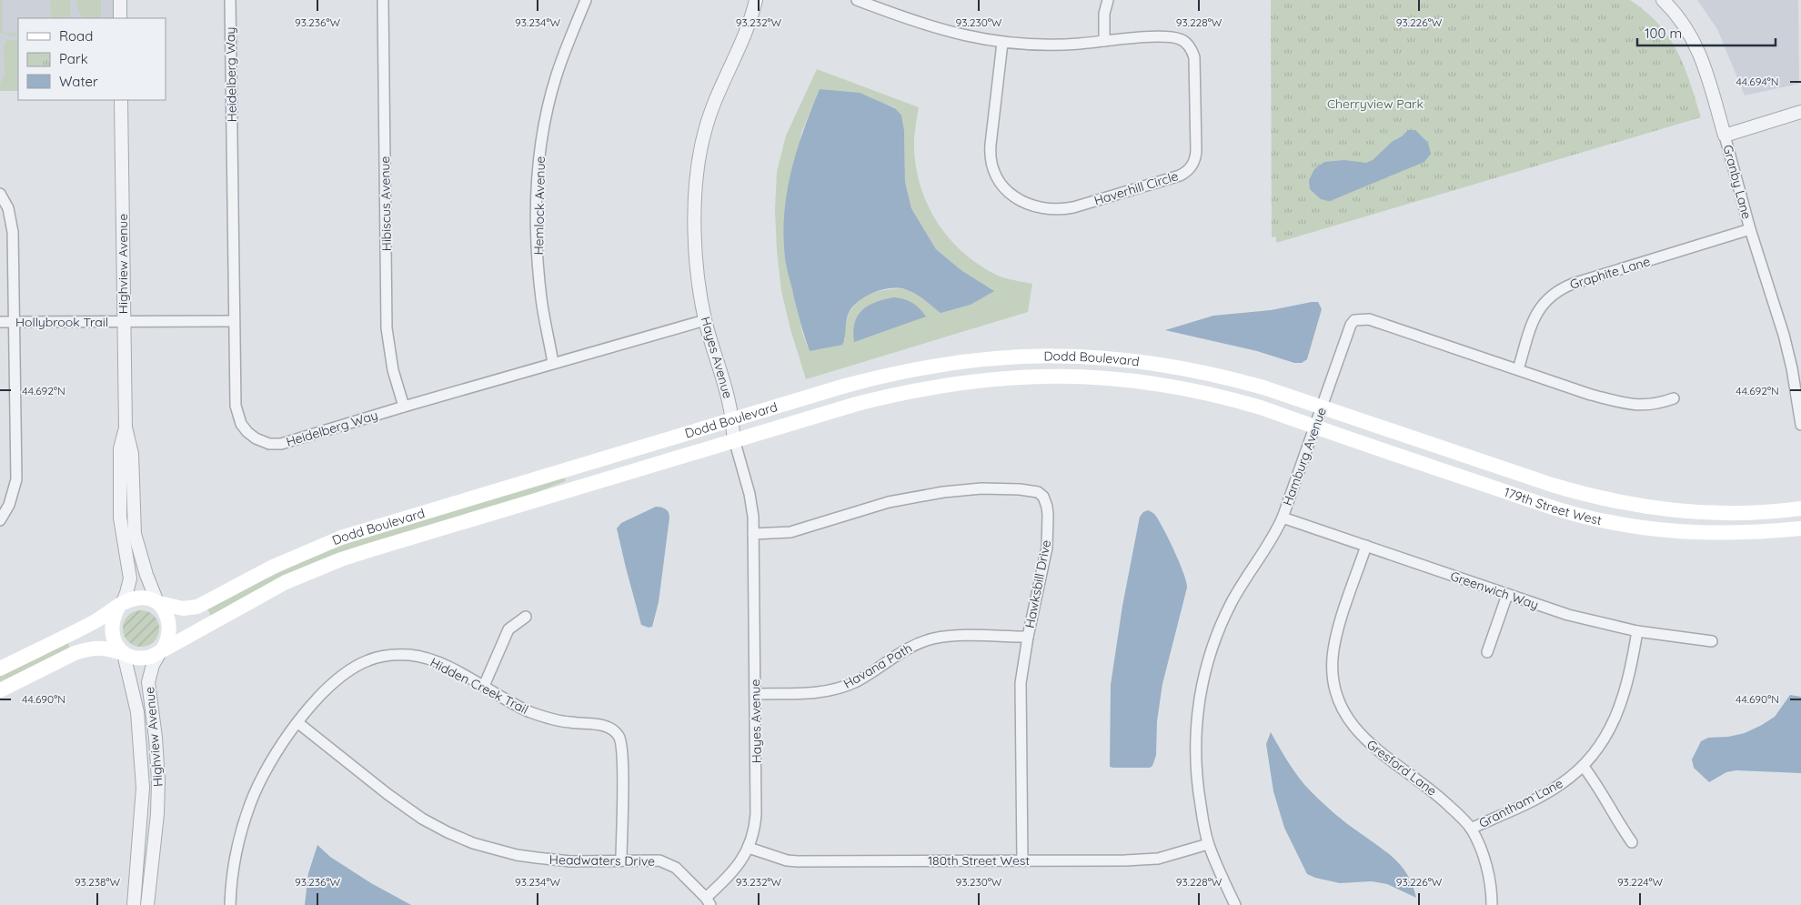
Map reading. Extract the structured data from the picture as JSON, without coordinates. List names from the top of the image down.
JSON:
{
  "streets": {
    "main road": ["Dodd Boulevard", "179th Street West"],
    "street": [
      "Heidelberg Way",
      "Granby Lane",
      "Haverhill Circle",
      "Hibiscus Avenue",
      "Hemlock Avenue",
      "Highview Avenue",
      "Graphite Lane",
      "Hollybrook Trail",
      "Hayes Avenue",
      "Hamburg Avenue",
      "Hawksbill Drive",
      "Greenwich Way",
      "Havana Path",
      "Hidden Creek Trail",
      "Gresford Lane",
      "Grantham Lane",
      "Headwaters Drive",
      "180th Street West"
    ]
  },
  "crossings": [
    ["Heidelberg Way", "Hibiscus Avenue"],
    ["Heidelberg Way", "Hemlock Avenue"],
    ["Heidelberg Way", "Hollybrook Trail"],
    ["Heidelberg Way", "Hayes Avenue"],
    ["Granby Lane", "Graphite Lane"],
    ["Highview Avenue", "Hollybrook Trail"],
    ["Highview Avenue", "Dodd Boulevard"],
    ["Graphite Lane", "Hamburg Avenue"],
    ["Hayes Avenue", "Dodd Boulevard"],
    ["Hayes Avenue", "Hawksbill Drive"],
    ["Hayes Avenue", "Havana Path"],
    ["Hayes Avenue", "Headwaters Drive"],
    ["Hayes Avenue", "180th Street West"],
    ["Dodd Boulevard", "Hamburg Avenue"],
    ["Dodd Boulevard", "179th Street West"],
    ["Hamburg Avenue", "179th Street West"],
    ["Hamburg Avenue", "Greenwich Way"],
    ["Hamburg Avenue", "180th Street West"],
    ["Hawksbill Drive", "Havana Path"],
    ["Hawksbill Drive", "180th Street West"],
    ["Greenwich Way", "Gresford Lane"],
    ["Greenwich Way", "Grantham Lane"],
    ["Hidden Creek Trail", "Headwaters Drive"],
    ["Gresford Lane", "Grantham Lane"]
  ],
  "parks": ["Cherryview Park"],
  "legend": ["Road", "Park", "Water"],
  "scale_bar": "100 m",
  "coordinates": [
    "93.236°W",
    "93.234°W",
    "93.232°W",
    "93.230°W",
    "93.228°W",
    "93.226°W",
    "44.694°N",
    "44.692°N",
    "44.690°N",
    "93.238°W",
    "93.224°W"
  ]
}
